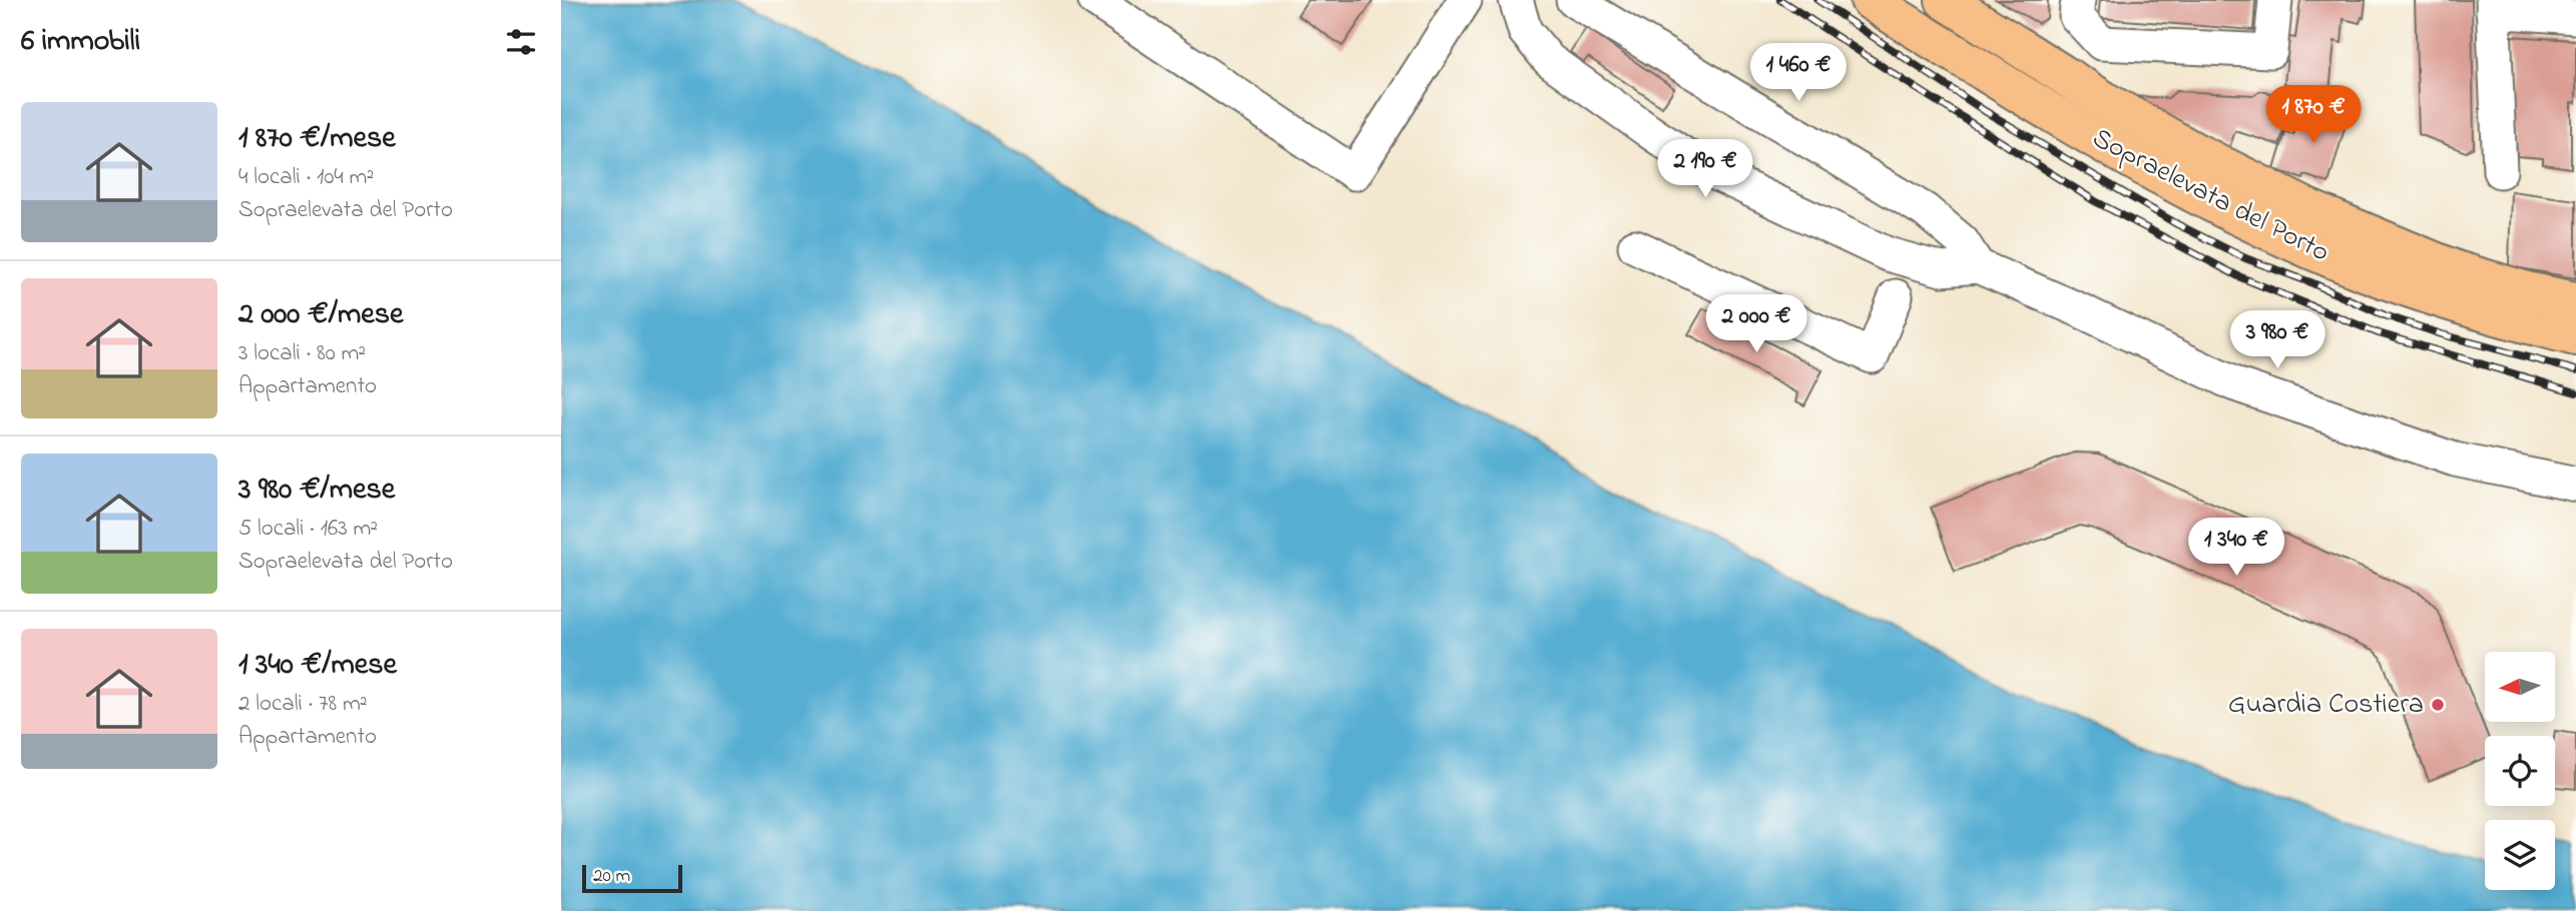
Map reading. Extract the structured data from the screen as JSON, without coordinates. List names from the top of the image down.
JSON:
{
  "streets": {
    "main road": ["Sopraelevata del Porto"]
  },
  "places": ["Guardia Costiera"],
  "scale_bar": "20 m",
  "north": "left",
  "page": {
    "heading": "6 immobili",
    "price": [
      "1 460 €",
      "1 870 €",
      "2 190 €",
      "2 000 €",
      "3 980 €",
      "1 340 €"
    ],
    "list": [
      {
        "name": "1 870 €/mese",
        "note": "4 locali · 104 m² · Sopraelevata del Porto"
      },
      {
        "name": "2 000 €/mese",
        "note": "3 locali · 80 m² · Appartamento"
      },
      {
        "name": "3 980 €/mese",
        "note": "5 locali · 163 m² · Sopraelevata del Porto"
      },
      {
        "name": "1 340 €/mese",
        "note": "2 locali · 78 m² · Appartamento"
      }
    ],
    "scale": "20 m"
  }
}
